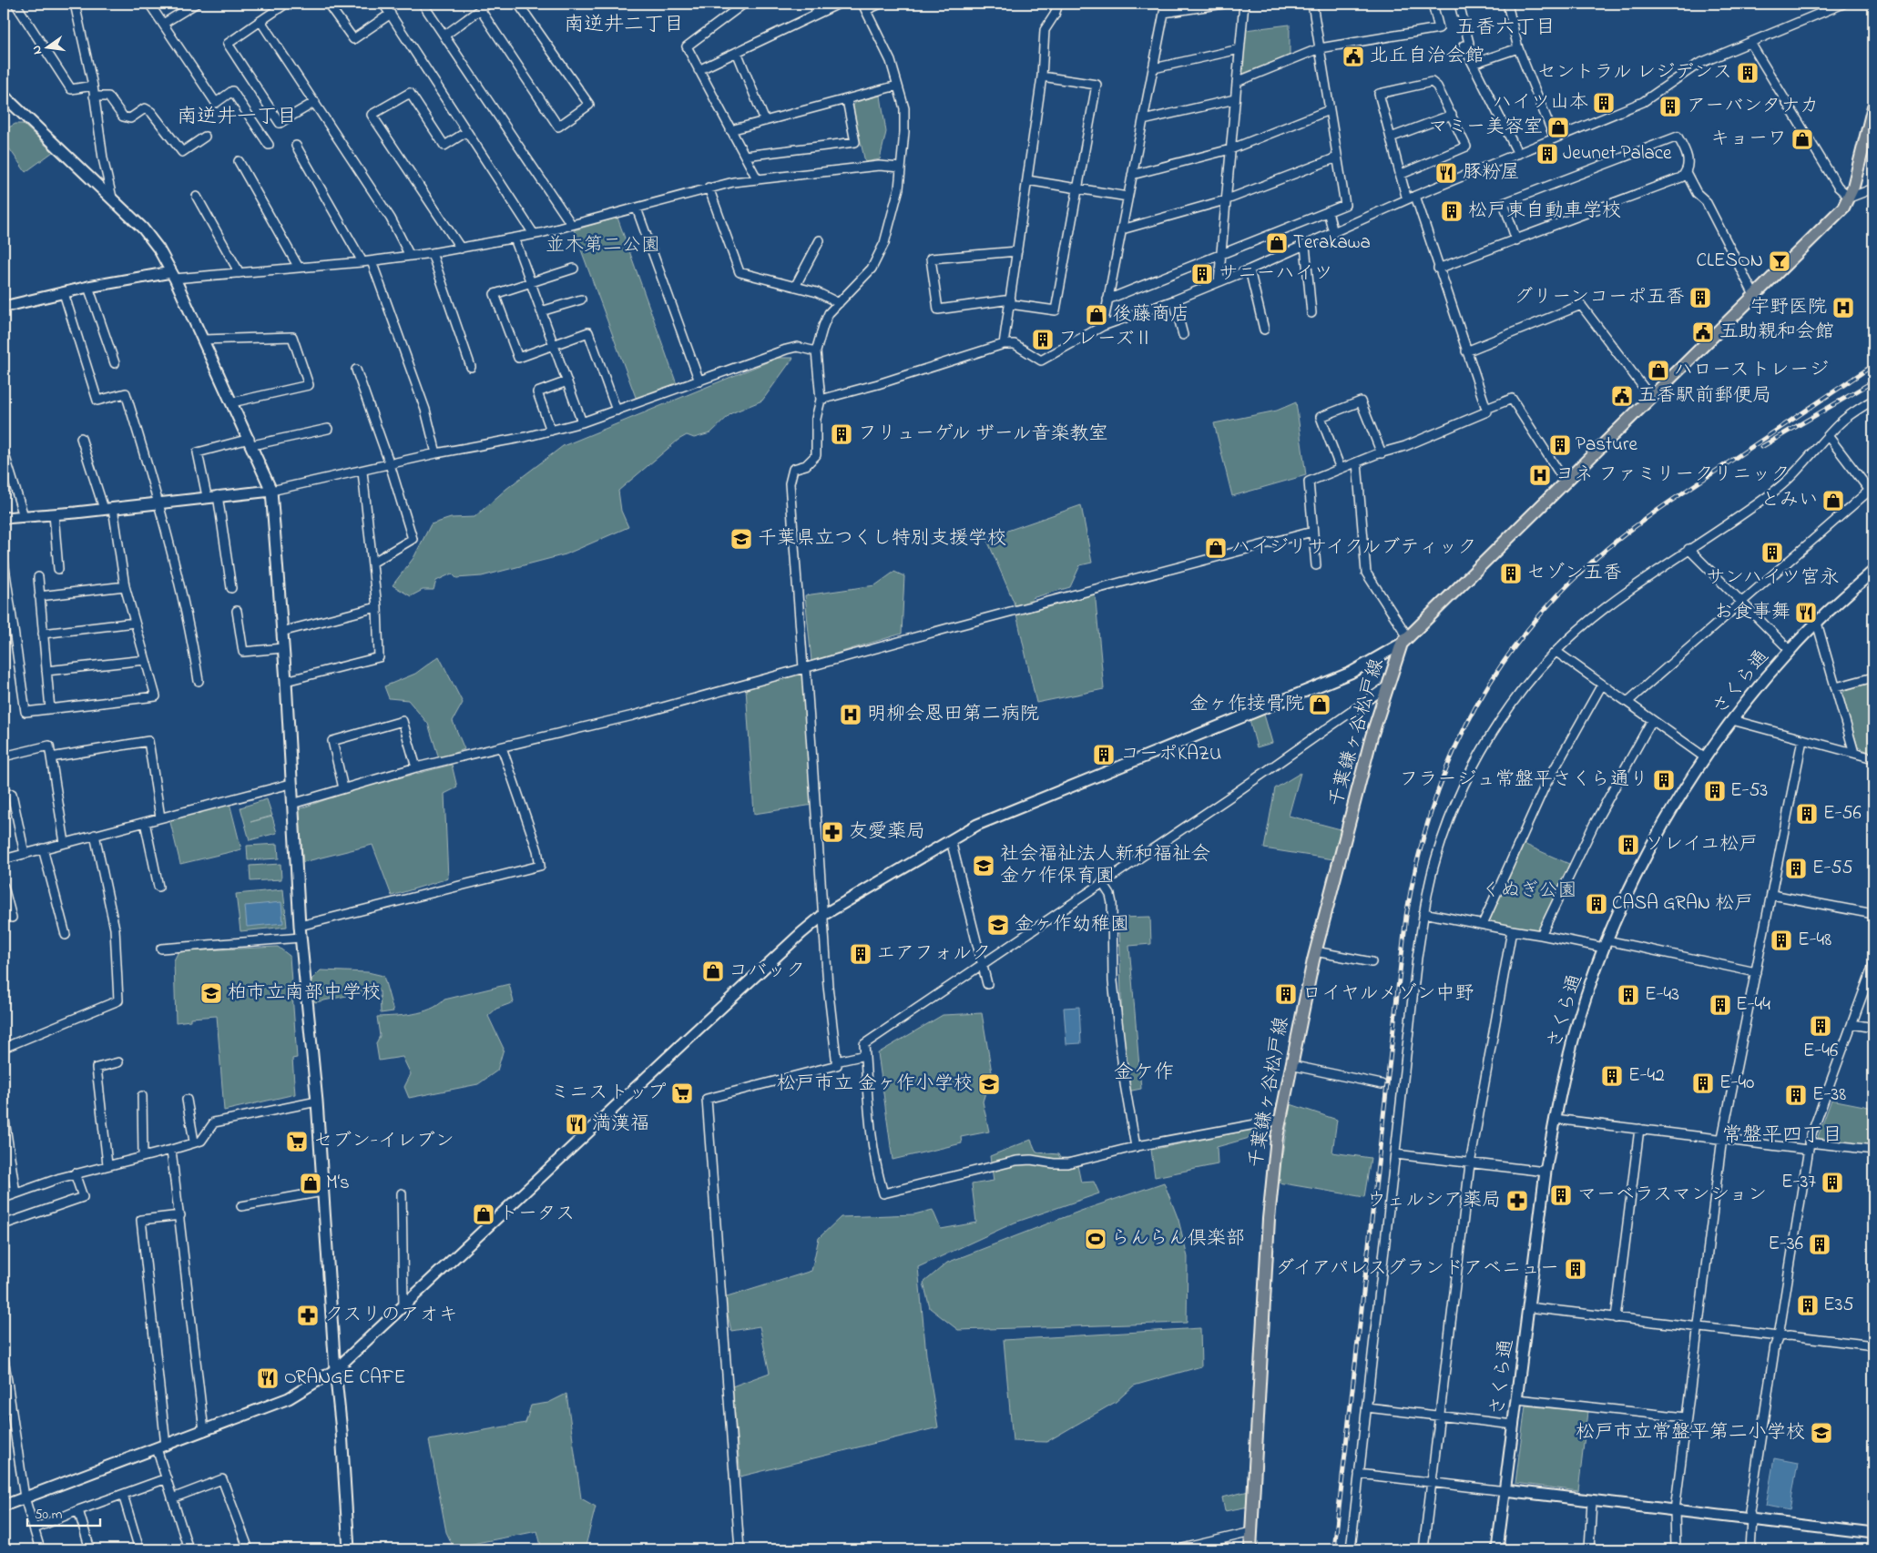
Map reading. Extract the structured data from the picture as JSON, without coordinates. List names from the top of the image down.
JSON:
{
  "streets": {
    "main road": ["千葉鎌ヶ谷松戸線"],
    "street": ["さくら通"]
  },
  "districts": [
    "南逆井二丁目",
    "五香六丁目",
    "南逆井一丁目",
    "金ケ作",
    "常盤平四丁目"
  ],
  "parks": ["並木第二公園", "くぬぎ公園"],
  "places": {
    "public building": ["北丘自治会館", "五助親和会館", "五香駅前郵便局"],
    "building": [
      "セントラル レジデンス",
      "ハイツ山本",
      "アーバンタナカ",
      "Jeunet Palace",
      "松戸東自動車学校",
      "サニーハイツ",
      "グリーンコーポ五香",
      "フレーズⅡ",
      "フリューゲル ザール音楽教室",
      "Pasture",
      "サンハイツ宮永",
      "セゾン五香",
      "コーポKAZU",
      "フラージュ常盤平さくら通り",
      "E-53",
      "E-56",
      "ソレイユ松戸",
      "E-55",
      "CASA GRAN 松戸",
      "E-48",
      "エアフォルク",
      "ロイヤルメゾン中野",
      "E-43",
      "E-44",
      "E-46",
      "E-42",
      "E-40",
      "E-38",
      "E-37",
      "マーベラスマンション",
      "E-36",
      "ダイアパレスグランドアベニュー",
      "E35"
    ],
    "shop": [
      "マミー美容室",
      "キョーワ",
      "Terakawa",
      "後藤商店",
      "ハローストレージ",
      "とみい",
      "ハイジリサイクルブティック",
      "金ヶ作接骨院",
      "コバック",
      "M‘s",
      "トータス"
    ],
    "restaurant": [
      "豚粉屋",
      "お食事舞",
      "満漢福",
      "ORANGE CAFE"
    ],
    "bar": ["CLESON"],
    "hospital": ["宇野医院", "ヨネ ファミリークリニック", "明柳会恩田第二病院"],
    "school or university": [
      "千葉県立つくし特別支援学校",
      "社会福祉法人新和福祉会 金ケ作保育園",
      "金ヶ作幼稚園",
      "柏市立南部中学校",
      "松戸市立 金ヶ作小学校",
      "松戸市立常盤平第二小学校"
    ],
    "pharmacy": ["友愛薬局", "ウェルシア薬局", "クスリのアオキ"],
    "supermarket": ["ミニストップ", "セブン-イレブン"],
    "sports": ["らんらん倶楽部"]
  },
  "scale_bar": "50 m",
  "north": "left"
}
